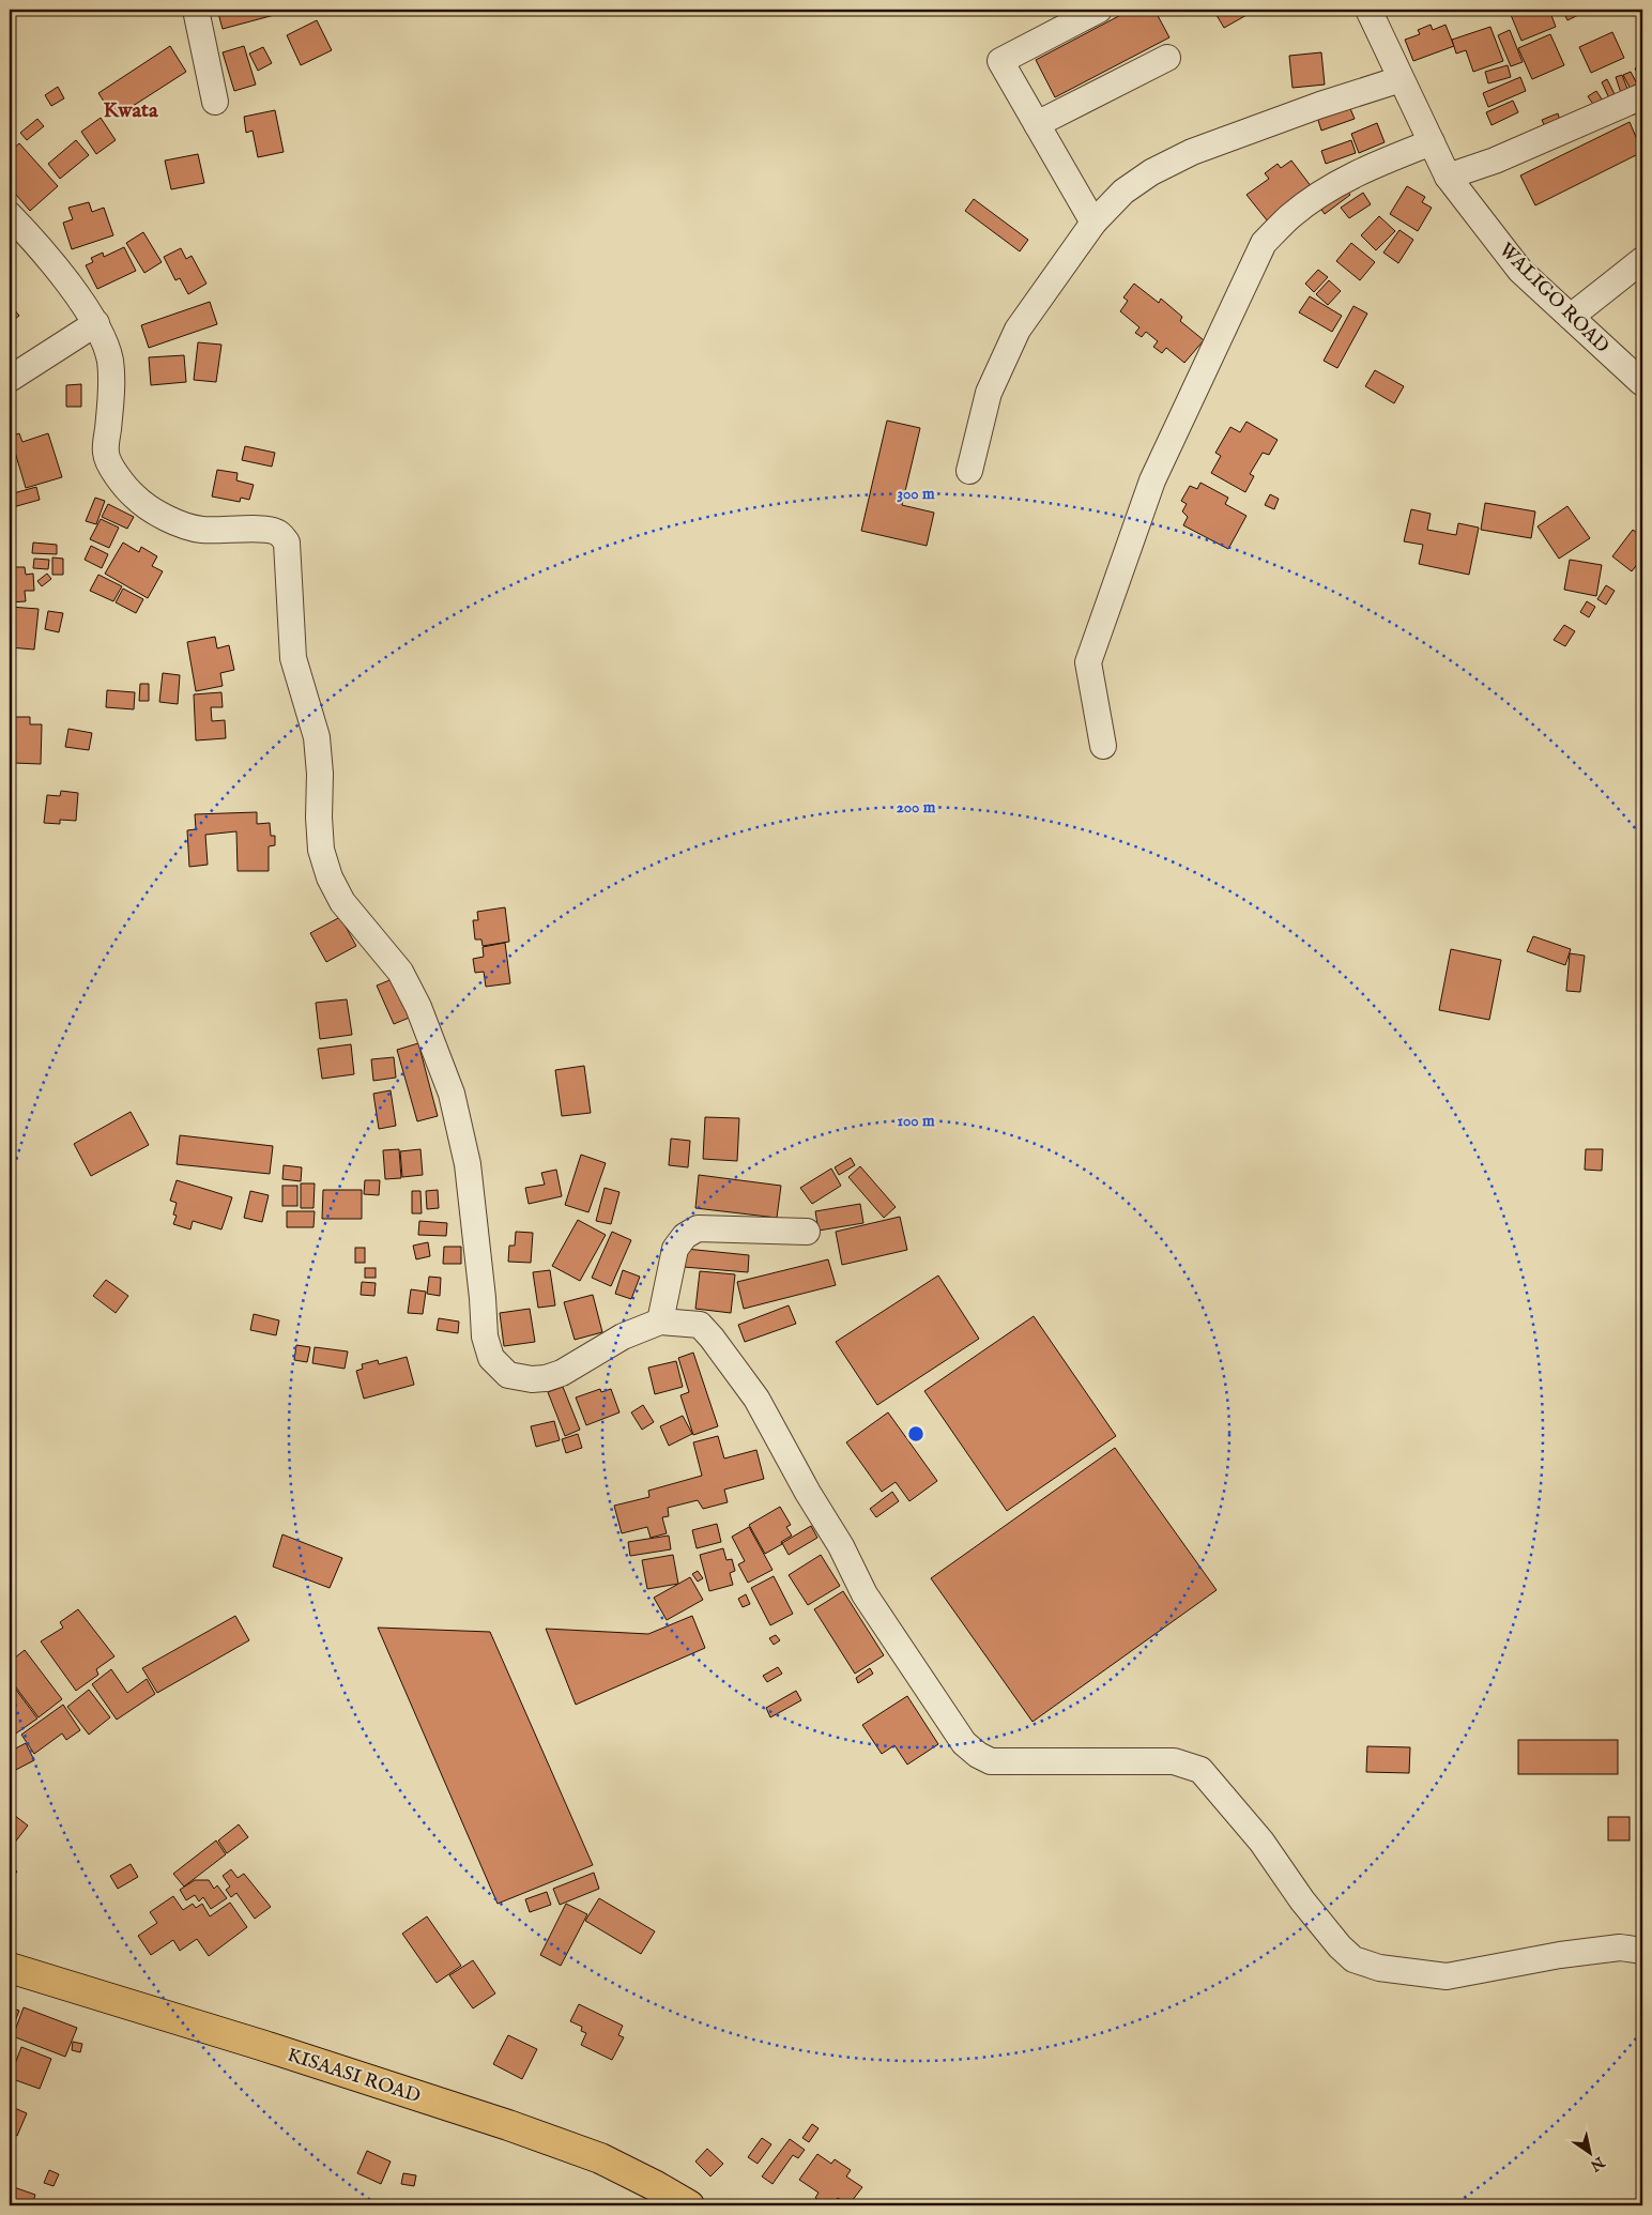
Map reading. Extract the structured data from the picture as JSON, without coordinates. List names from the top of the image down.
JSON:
{
  "streets": {
    "main road": ["KISAASI ROAD"],
    "street": ["WALIGO ROAD"]
  },
  "districts": ["Kwata"],
  "north": "bottom right",
  "rings": ["300 m", "200 m", "100 m"]
}
